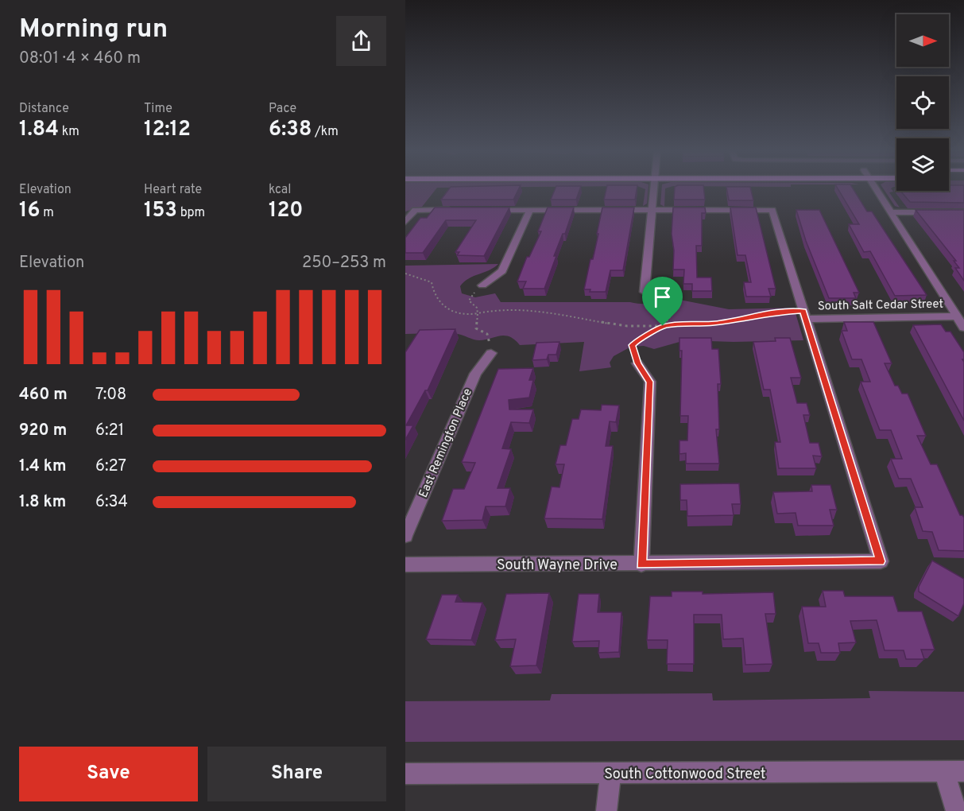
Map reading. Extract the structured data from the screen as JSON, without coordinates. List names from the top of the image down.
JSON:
{
  "streets": {
    "street": [
      "South Salt Cedar Street",
      "East Remington Place",
      "South Wayne Drive",
      "South Cottonwood Street"
    ]
  },
  "crossings": [
    ["South Salt Cedar Street", "South Wayne Drive"]
  ],
  "north": "right",
  "page": {
    "heading": ["Morning run", "08:01 · 4 × 460 m"],
    "stats": [
      ["Distance", "1.84 km"],
      ["Time", "12:12"],
      ["Pace", "6:38 /km"],
      ["Elevation", "16 m"],
      ["Heart rate", "153 bpm"],
      ["kcal", "120"]
    ],
    "chart": ["Elevation", "250–253 m"],
    "list": [
      {
        "name": "460 m",
        "note": "7:08"
      },
      {
        "name": "920 m",
        "note": "6:21"
      },
      {
        "name": "1.4 km",
        "note": "6:27"
      },
      {
        "name": "1.8 km",
        "note": "6:34"
      }
    ],
    "buttons": ["Save", "Share"]
  }
}
